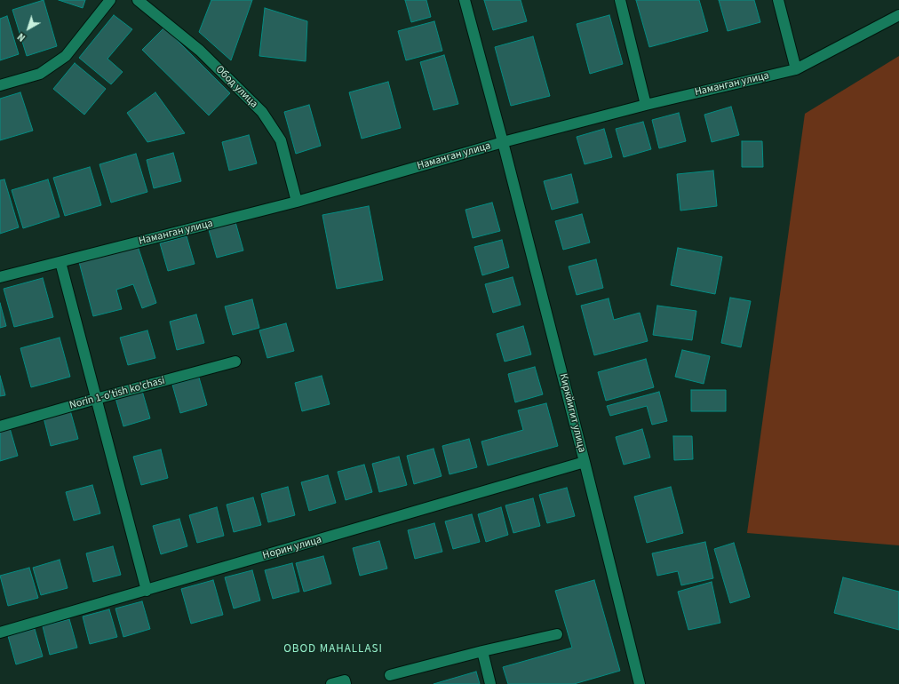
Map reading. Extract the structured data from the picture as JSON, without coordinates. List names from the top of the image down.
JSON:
{
  "streets": {
    "street": [
      "Наманган улица",
      "Обод улица",
      "Norin 1-o'tish ko'chasi",
      "Киркйигит улица",
      "Норин улица"
    ]
  },
  "crossings": [
    ["Наманган улица", "Обод улица"],
    ["Наманган улица", "Киркйигит улица"],
    ["Киркйигит улица", "Норин улица"]
  ],
  "districts": ["OBOD MAHALLASI"],
  "north": "bottom left"
}
